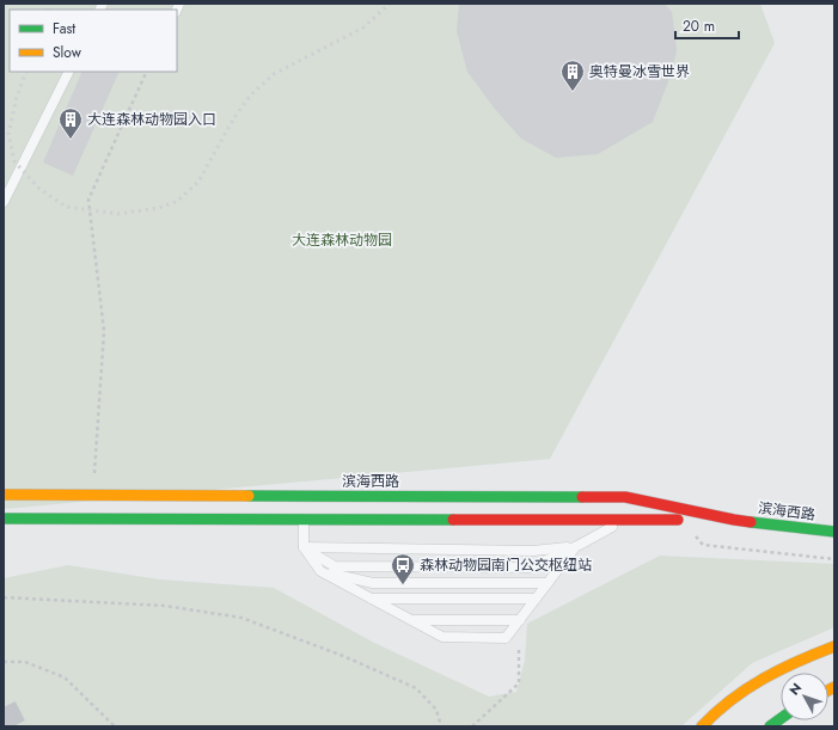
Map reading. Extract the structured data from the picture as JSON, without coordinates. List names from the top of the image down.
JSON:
{
  "streets": {
    "highway": ["滨海西路"]
  },
  "parks": ["大连森林动物园"],
  "places": {
    "building": ["奥特曼冰雪世界", "大连森林动物园入口"],
    "bus stop": ["森林动物园南门公交枢纽站"]
  },
  "legend": ["Fast", "Slow"],
  "scale_bar": "20 m",
  "north": "top left"
}
